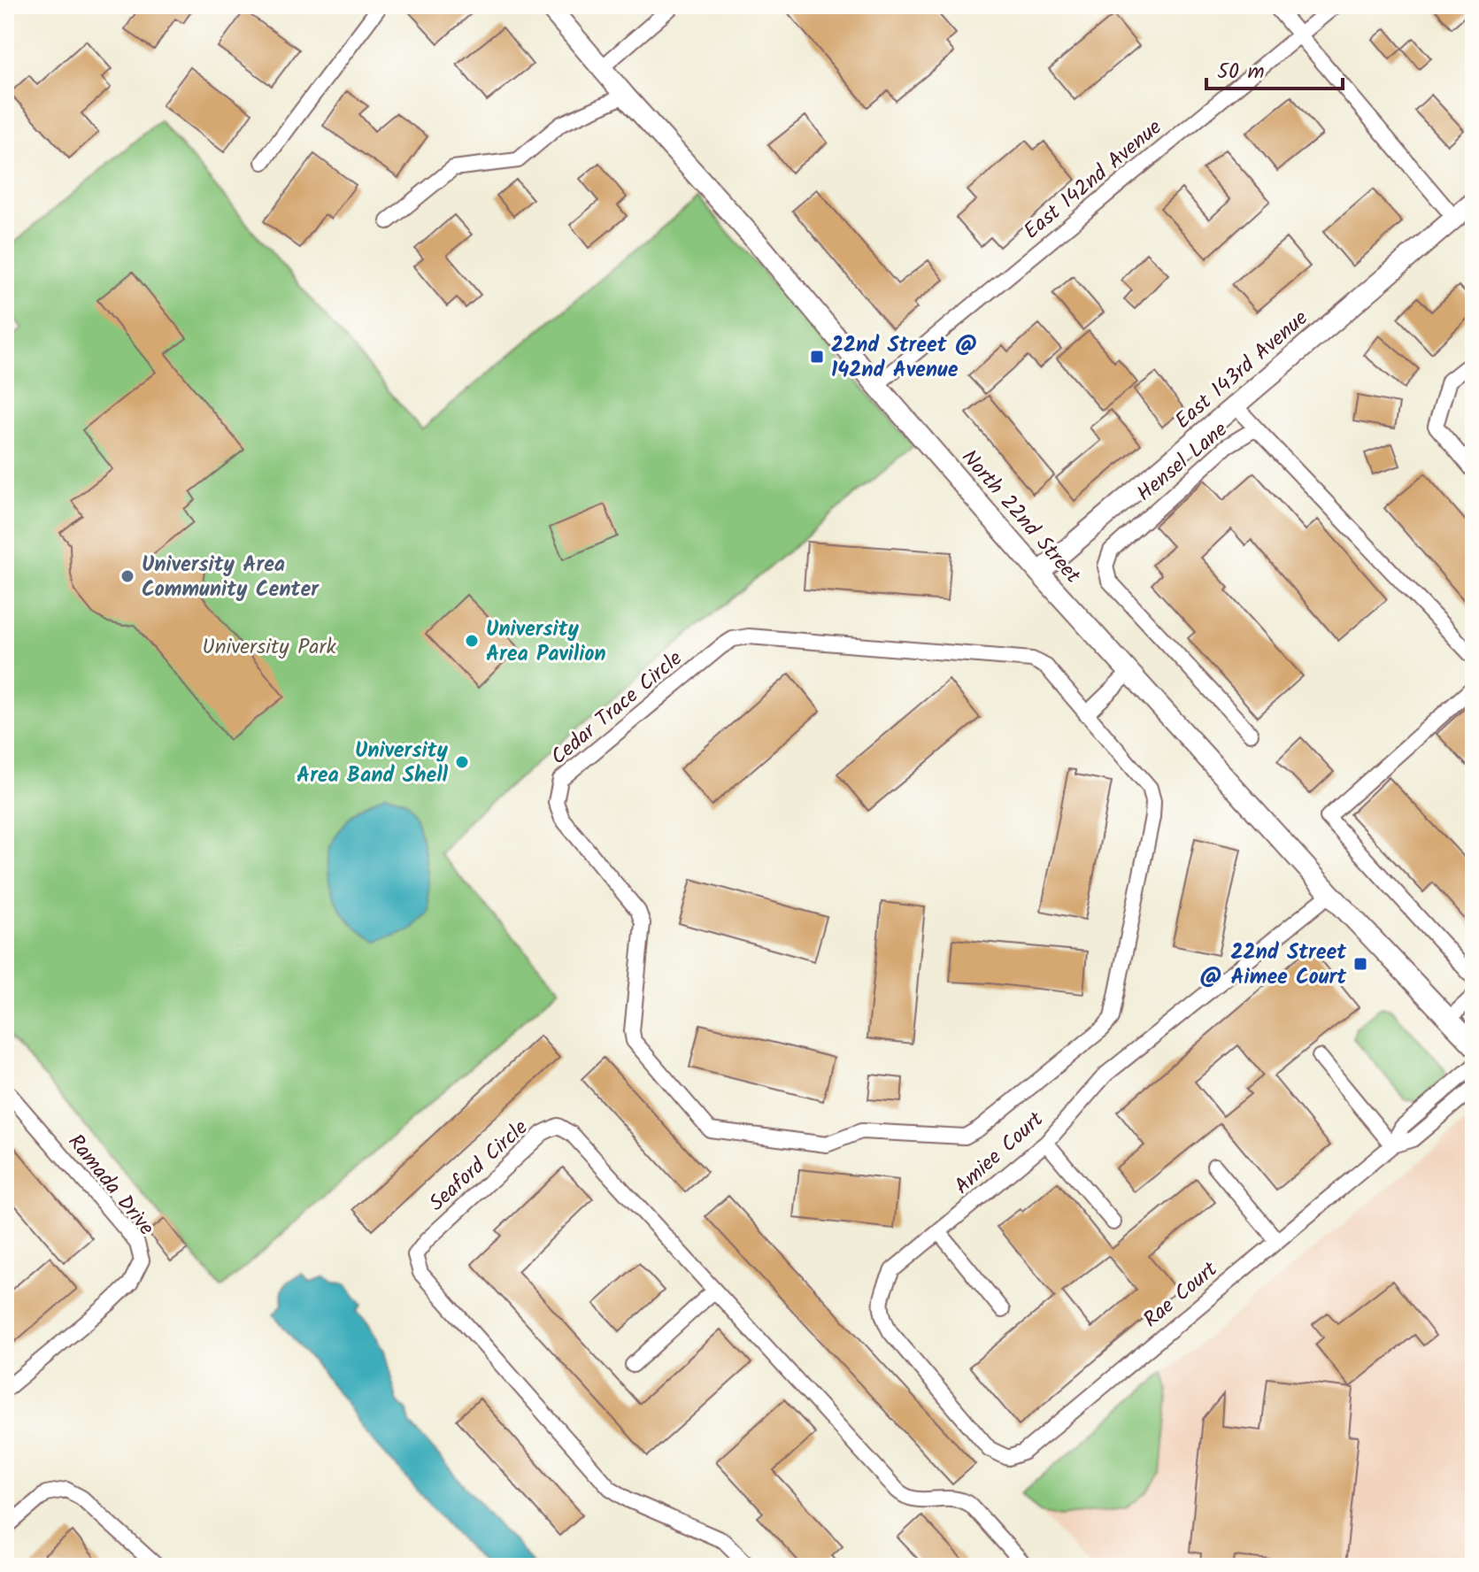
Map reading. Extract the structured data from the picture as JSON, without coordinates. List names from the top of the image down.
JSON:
{
  "streets": {
    "street": [
      "East 142nd Avenue",
      "East 143rd Avenue",
      "Hensel Lane",
      "North 22nd Street",
      "Cedar Trace Circle",
      "Amiee Court",
      "Seaford Circle",
      "Ramada Drive",
      "Rae Court"
    ]
  },
  "crossings": [
    ["East 142nd Avenue", "North 22nd Street"],
    ["East 143rd Avenue", "North 22nd Street"],
    ["North 22nd Street", "Amiee Court"],
    ["Amiee Court", "Rae Court"]
  ],
  "parks": ["University Park"],
  "places": {
    "transit": ["22nd Street @ 142nd Avenue", "22nd Street @ Aimee Court"],
    "other": ["University Area Community Center", "University Area Pavilion", "University Area Band Shell"]
  },
  "scale_bar": "50 m"
}
